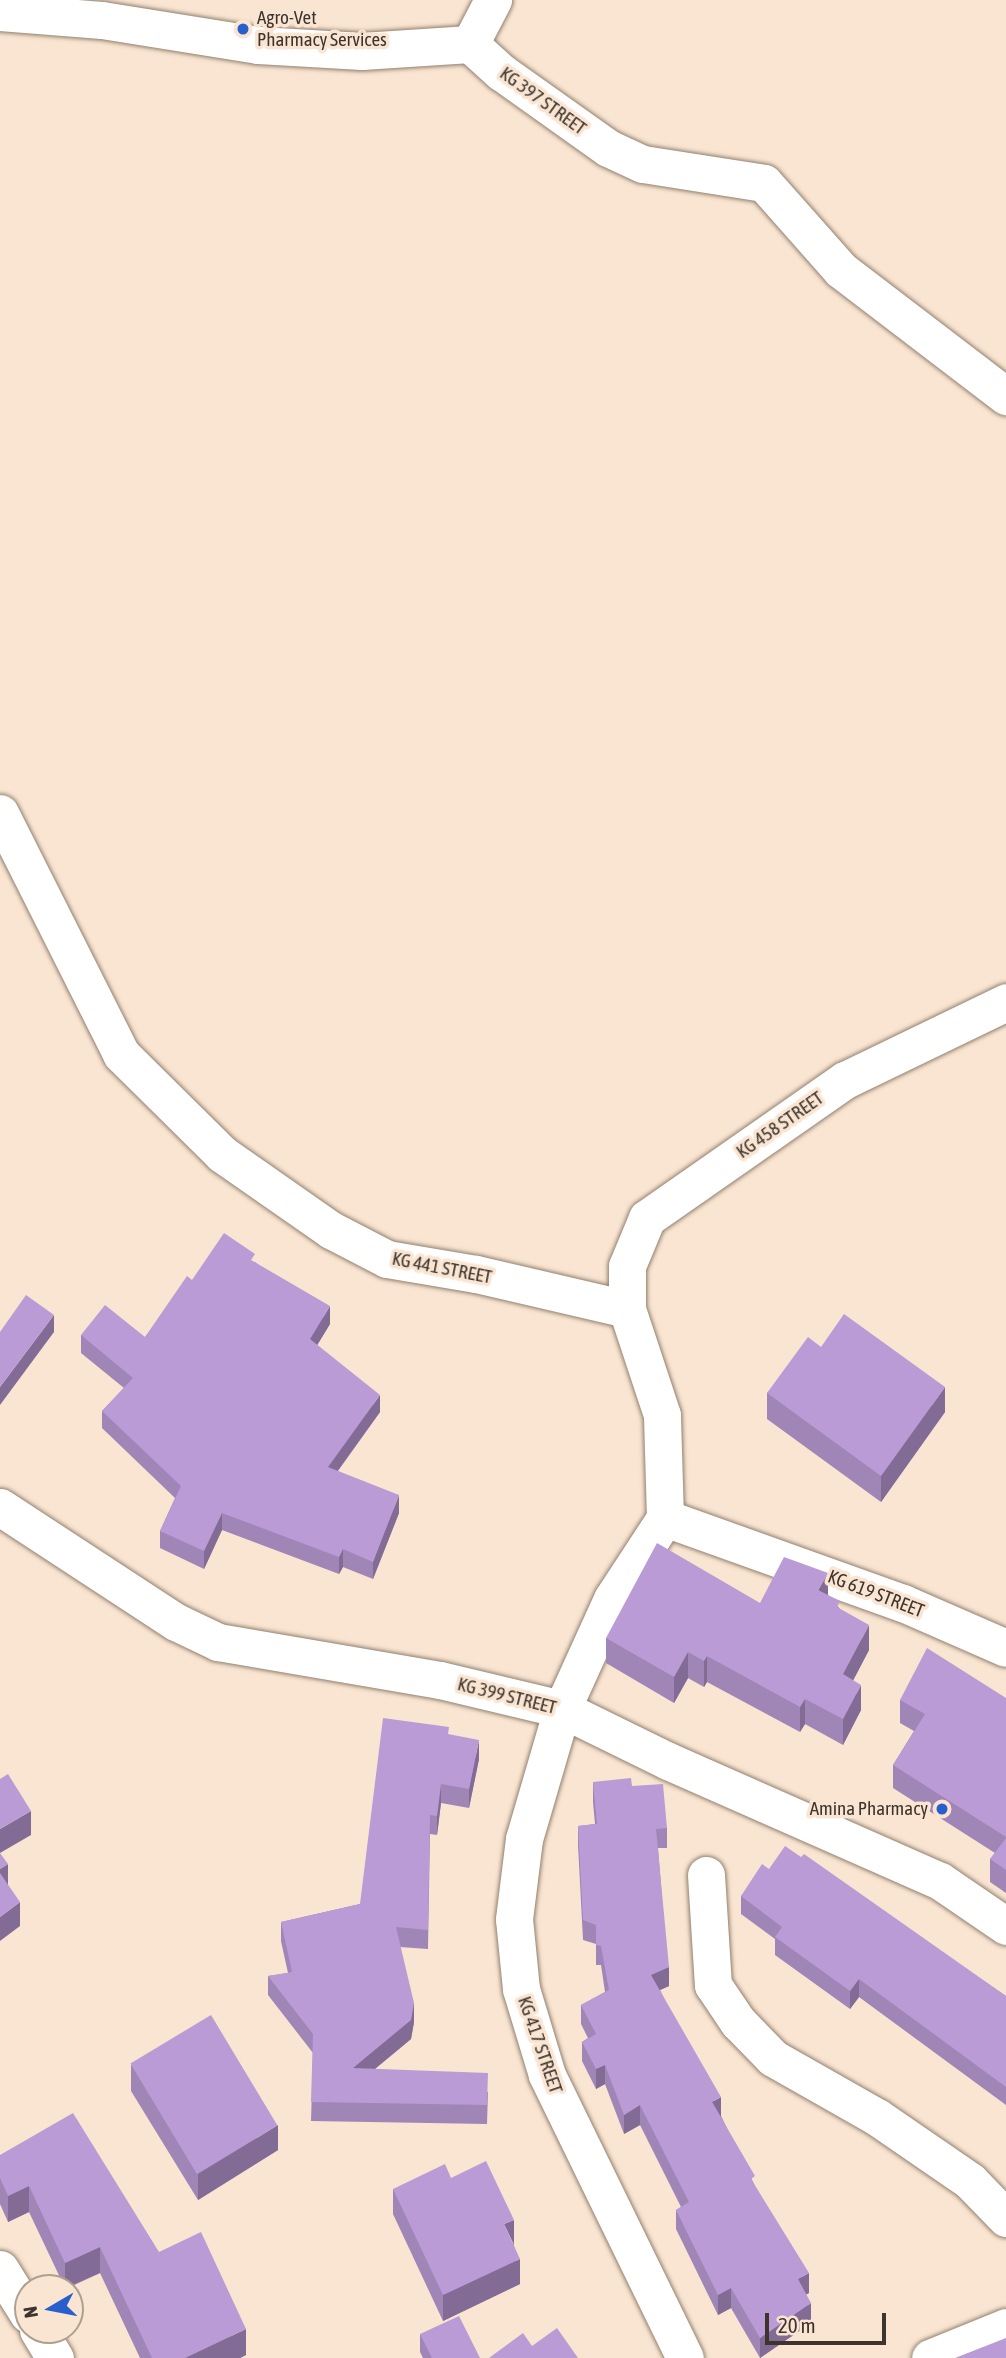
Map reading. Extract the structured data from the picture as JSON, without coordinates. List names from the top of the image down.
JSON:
{
  "streets": {
    "street": [
      "KG 397 STREET",
      "KG 458 STREET",
      "KG 441 STREET",
      "KG 619 STREET",
      "KG 399 STREET",
      "KG 417 STREET"
    ]
  },
  "crossings": [
    ["KG 458 STREET", "KG 441 STREET"],
    ["KG 399 STREET", "KG 417 STREET"]
  ],
  "places": ["Agro-Vet Pharmacy Services", "Amina Pharmacy"],
  "scale_bar": "20 m",
  "north": "left"
}
